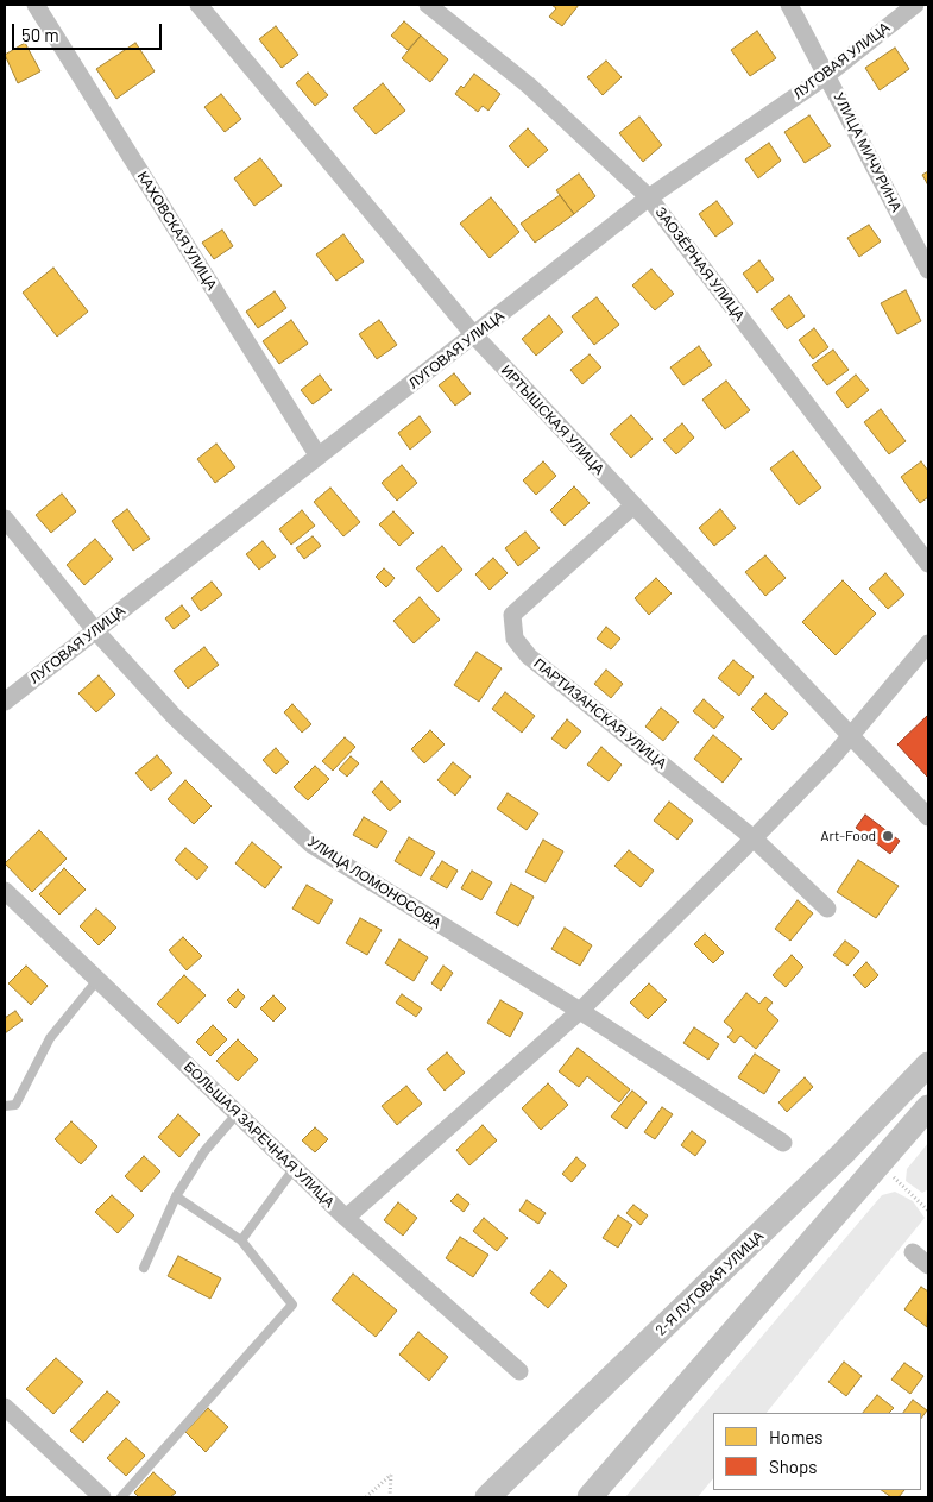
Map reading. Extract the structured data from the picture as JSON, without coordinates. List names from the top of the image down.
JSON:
{
  "streets": {
    "main road": ["2-Я ЛУГОВАЯ УЛИЦА"],
    "street": [
      "ЛУГОВАЯ УЛИЦА",
      "УЛИЦА МИЧУРИНА",
      "КАХОВСКАЯ УЛИЦА",
      "ЗАОЗЁРНАЯ УЛИЦА",
      "ИРТЫШСКАЯ УЛИЦА",
      "ПАРТИЗАНСКАЯ УЛИЦА",
      "УЛИЦА ЛОМОНОСОВА",
      "БОЛЬШАЯ ЗАРЕЧНАЯ УЛИЦА"
    ]
  },
  "crossings": [
    ["ЛУГОВАЯ УЛИЦА", "УЛИЦА МИЧУРИНА"],
    ["ЛУГОВАЯ УЛИЦА", "КАХОВСКАЯ УЛИЦА"],
    ["ЛУГОВАЯ УЛИЦА", "ЗАОЗЁРНАЯ УЛИЦА"],
    ["ЛУГОВАЯ УЛИЦА", "ИРТЫШСКАЯ УЛИЦА"],
    ["ЛУГОВАЯ УЛИЦА", "УЛИЦА ЛОМОНОСОВА"],
    ["ИРТЫШСКАЯ УЛИЦА", "ПАРТИЗАНСКАЯ УЛИЦА"]
  ],
  "places": ["Art-Food"],
  "legend": ["Homes", "Shops"],
  "scale_bar": "50 m"
}
